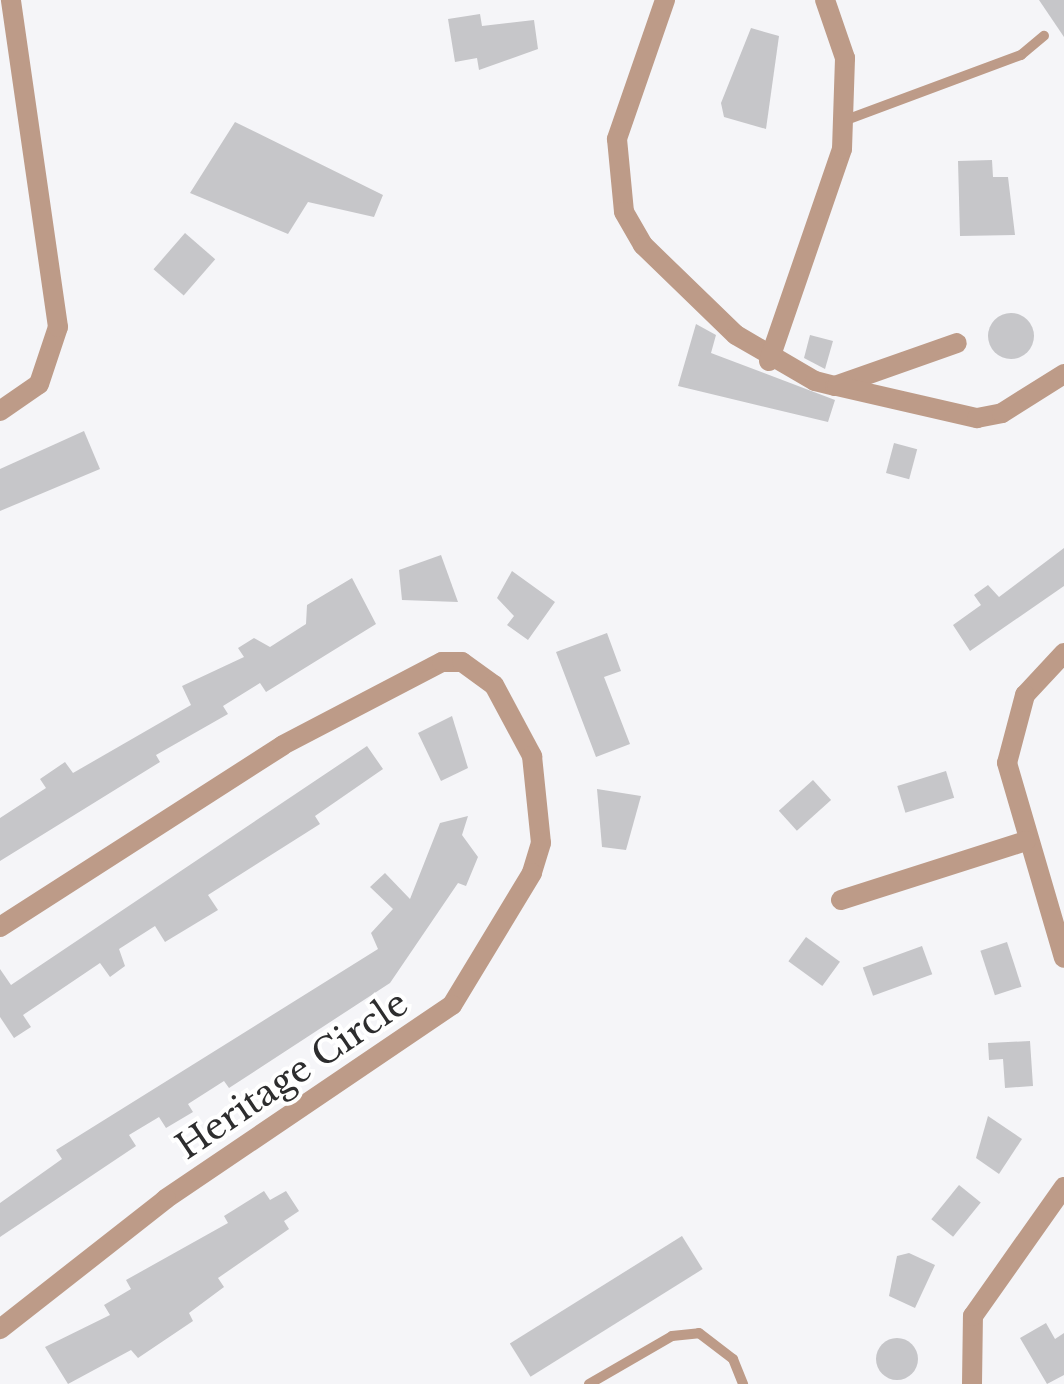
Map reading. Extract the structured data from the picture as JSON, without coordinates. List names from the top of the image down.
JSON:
{
  "streets": {
    "street": ["Heritage Circle"]
  }
}
